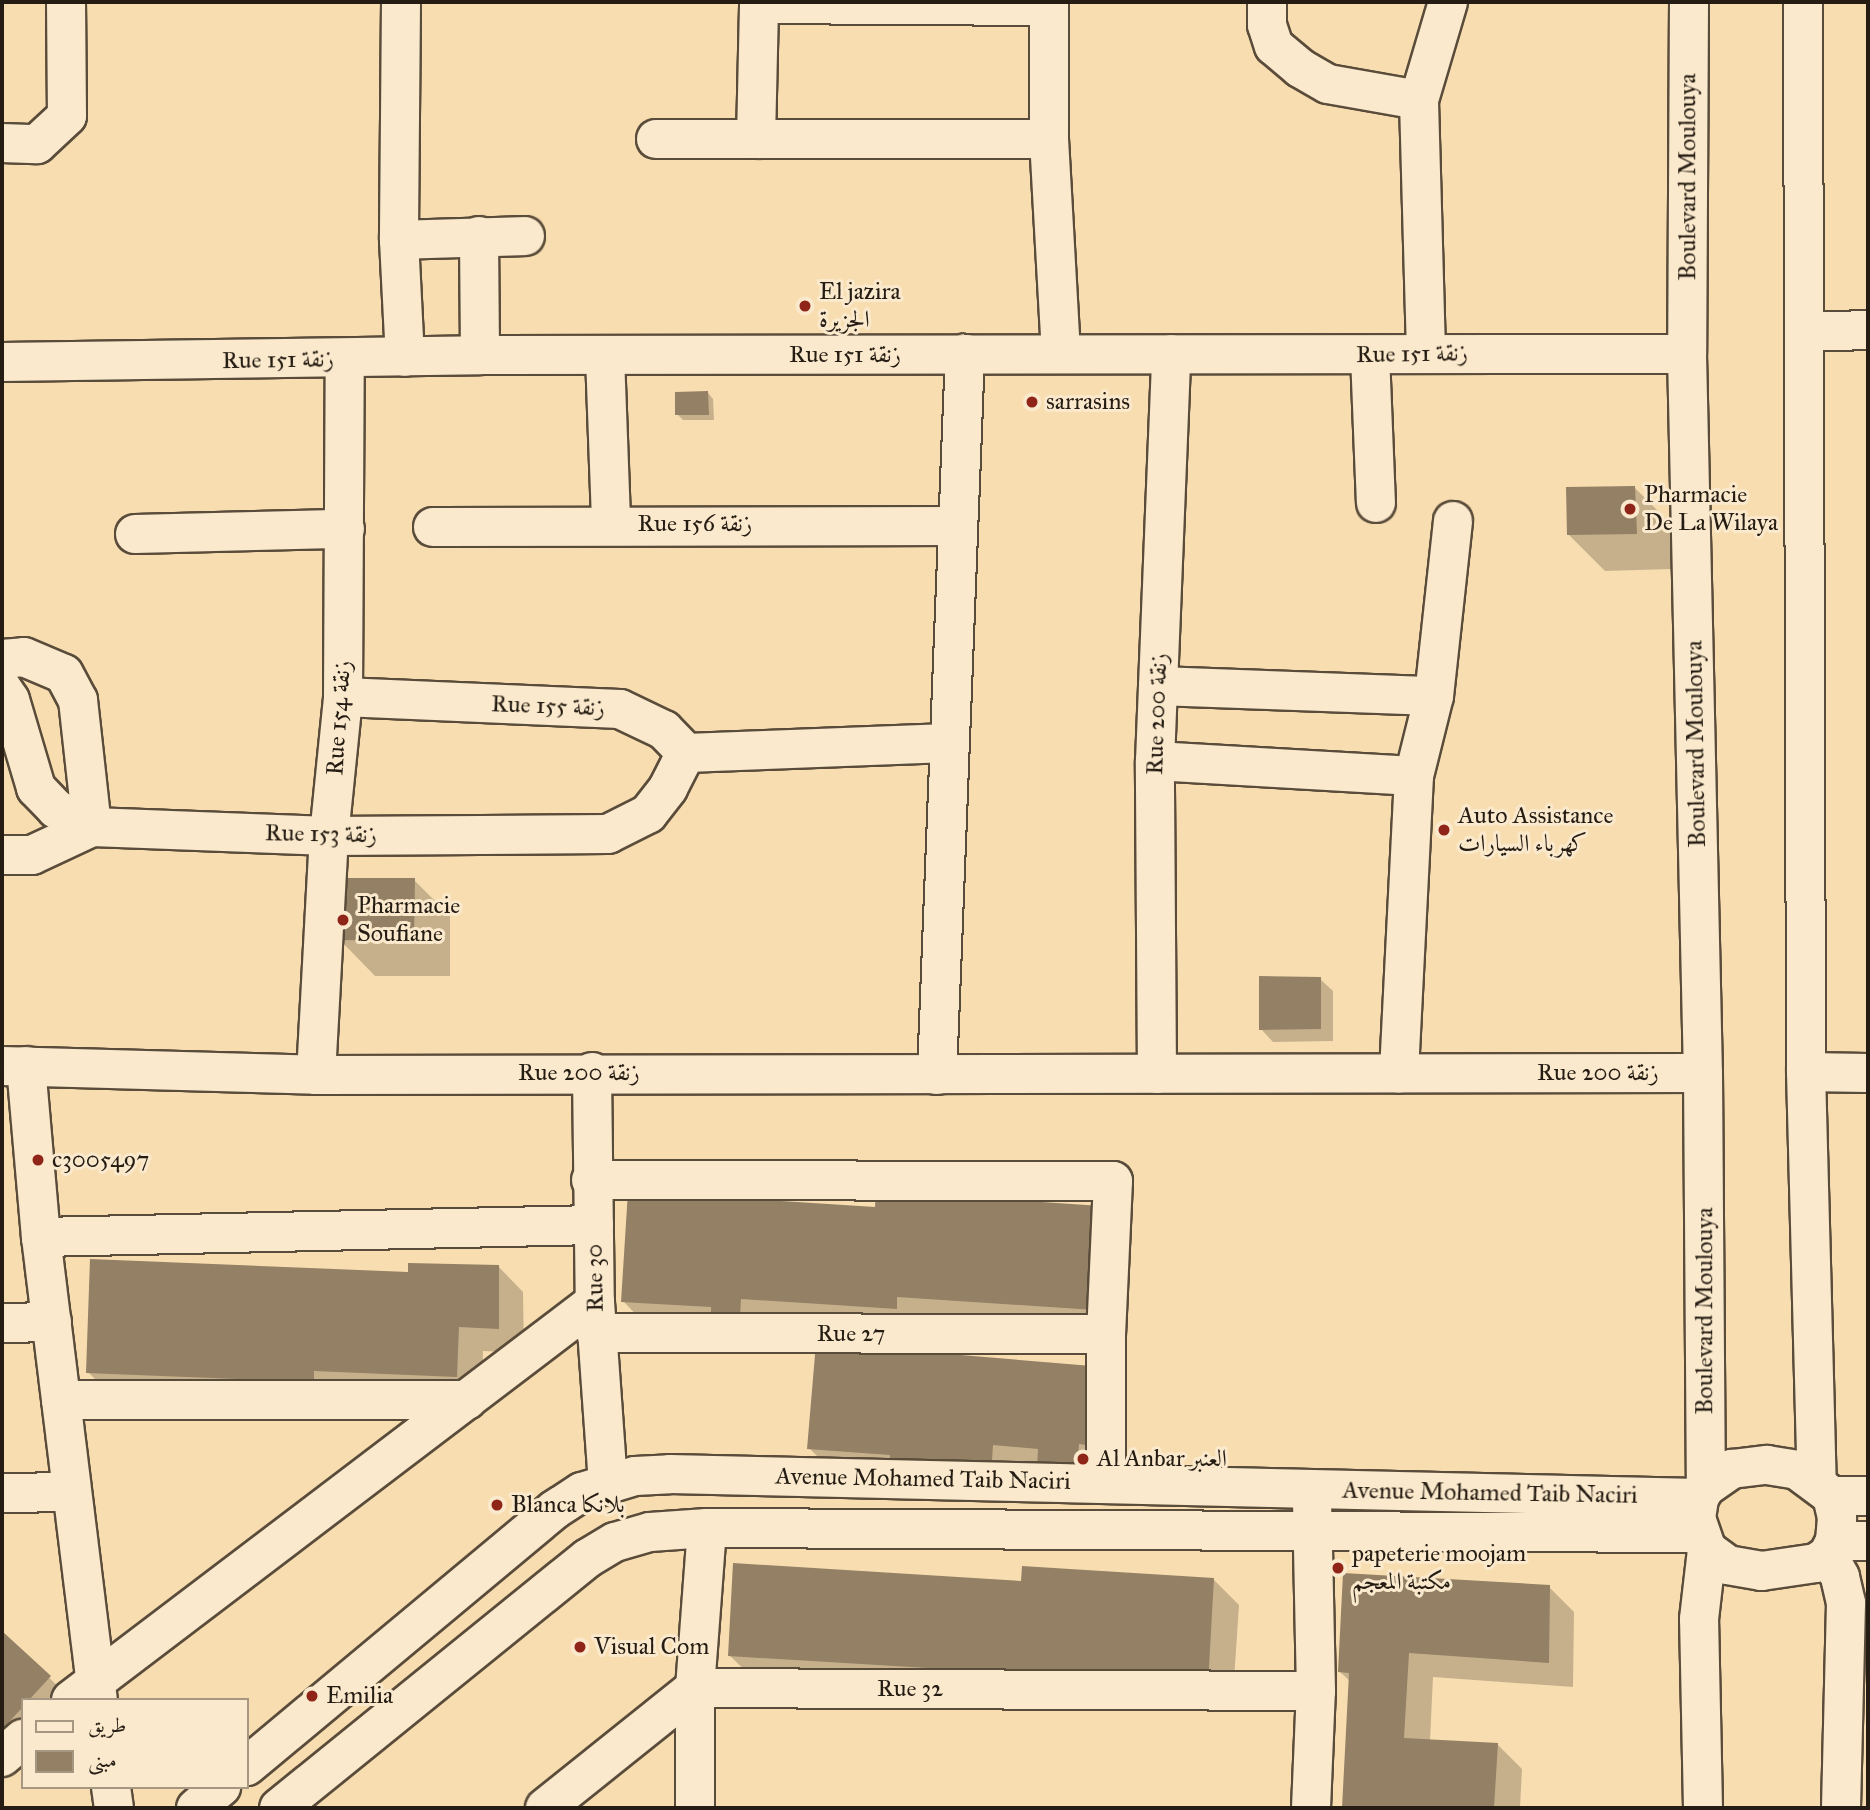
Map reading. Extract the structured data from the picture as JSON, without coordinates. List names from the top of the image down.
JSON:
{
  "streets": {
    "street": [
      "Boulevard Moulouya",
      "Rue 151 زنقة",
      "Rue 156 زنقة",
      "Rue 155 زنقة",
      "Rue 200 زنقة",
      "Rue 154 زنقة",
      "Rue 153 زنقة",
      "Rue 30",
      "Rue 27",
      "Avenue Mohamed Taib Naciri",
      "Rue 32"
    ]
  },
  "crossings": [
    ["Boulevard Moulouya", "Rue 151 زنقة"],
    ["Boulevard Moulouya", "Rue 200 زنقة"],
    ["Boulevard Moulouya", "Avenue Mohamed Taib Naciri"],
    ["Rue 151 زنقة", "Rue 200 زنقة"],
    ["Rue 151 زنقة", "Rue 154 زنقة"],
    ["Rue 155 زنقة", "Rue 154 زنقة"],
    ["Rue 155 زنقة", "Rue 153 زنقة"],
    ["Rue 200 زنقة", "Rue 154 زنقة"],
    ["Rue 200 زنقة", "Rue 30"],
    ["Rue 154 زنقة", "Rue 153 زنقة"],
    ["Rue 30", "Rue 27"],
    ["Rue 30", "Avenue Mohamed Taib Naciri"]
  ],
  "places": [
    "El jazira الجزيرة",
    "sarrasins",
    "Pharmacie De La Wilaya",
    "Auto Assistance كهرباء السيارات",
    "Pharmacie Soufiane",
    "c3005497",
    "Al Anbar العنبر",
    "Blanca بلانكا",
    "papeterie moojam مكتبة المعجم",
    "Visual Com",
    "Emilia"
  ],
  "legend": ["طريق", "مبنى"]
}
